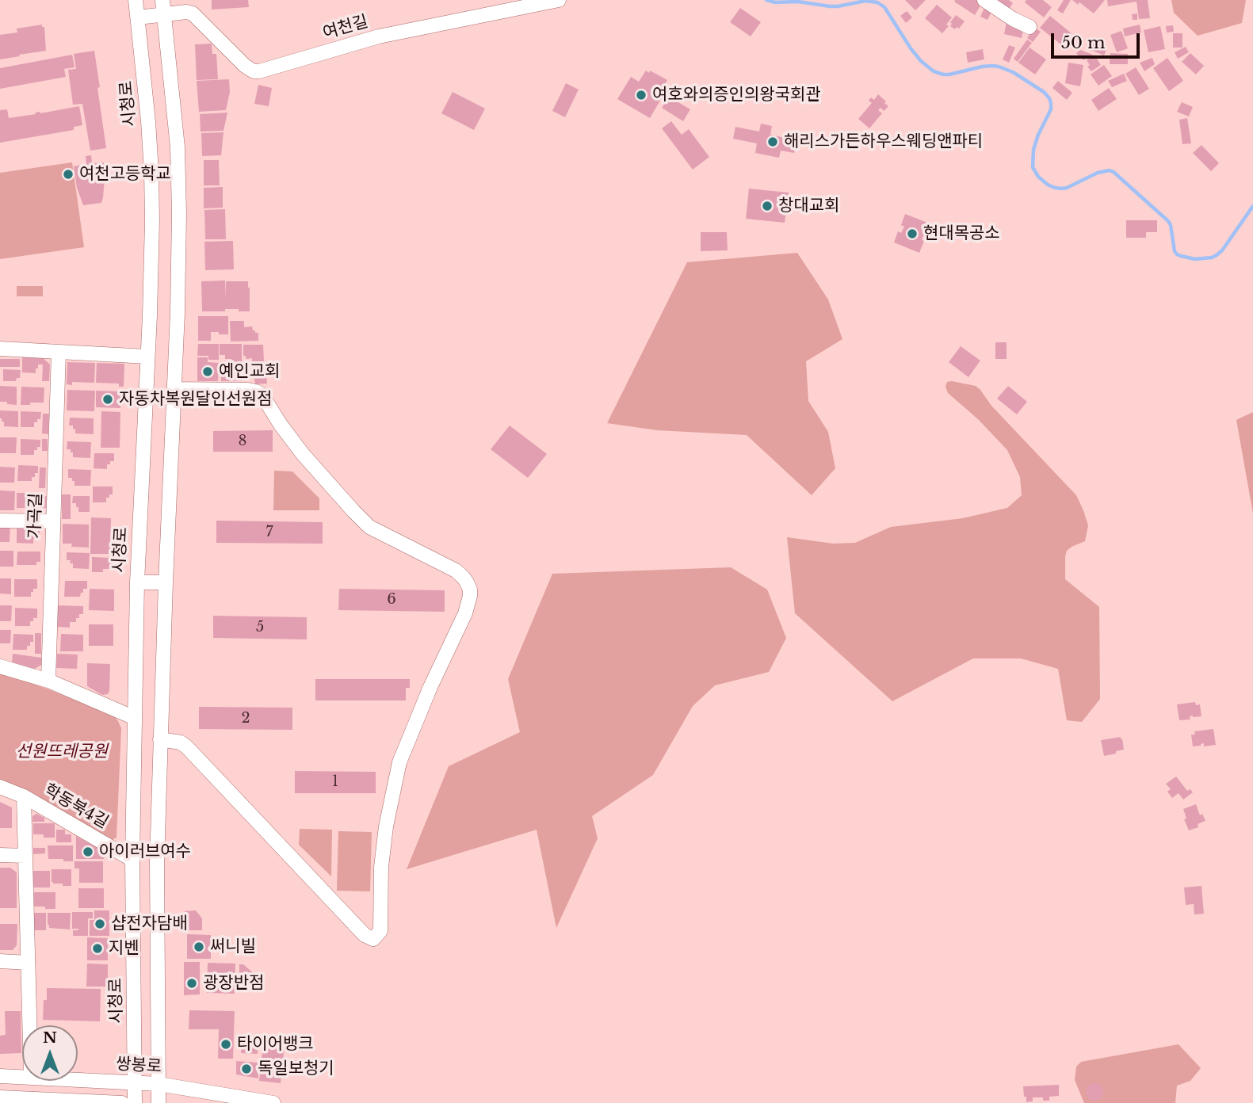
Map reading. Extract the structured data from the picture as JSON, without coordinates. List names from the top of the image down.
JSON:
{
  "streets": {
    "street": [
      "여천길",
      "시청로",
      "가곡길",
      "학동북4길",
      "쌍봉로"
    ]
  },
  "crossings": [
    ["여천길", "시청로"],
    ["시청로", "학동북4길"],
    ["시청로", "쌍봉로"]
  ],
  "parks": ["선원뜨레공원"],
  "places": [
    "여호와의증인의왕국회관",
    "해리스가든하우스웨딩앤파티",
    "여천고등학교",
    "창대교회",
    "현대목공소",
    "예인교회",
    "자동차복원달인선원점",
    "아이러브여수",
    "샵전자담배",
    "써니빌",
    "지벤",
    "광장반점",
    "타이어뱅크",
    "독일보청기"
  ],
  "house_numbers": [
    "8",
    "7",
    "6",
    "5",
    "2",
    "1"
  ],
  "scale_bar": "50 m",
  "north": "top"
}
